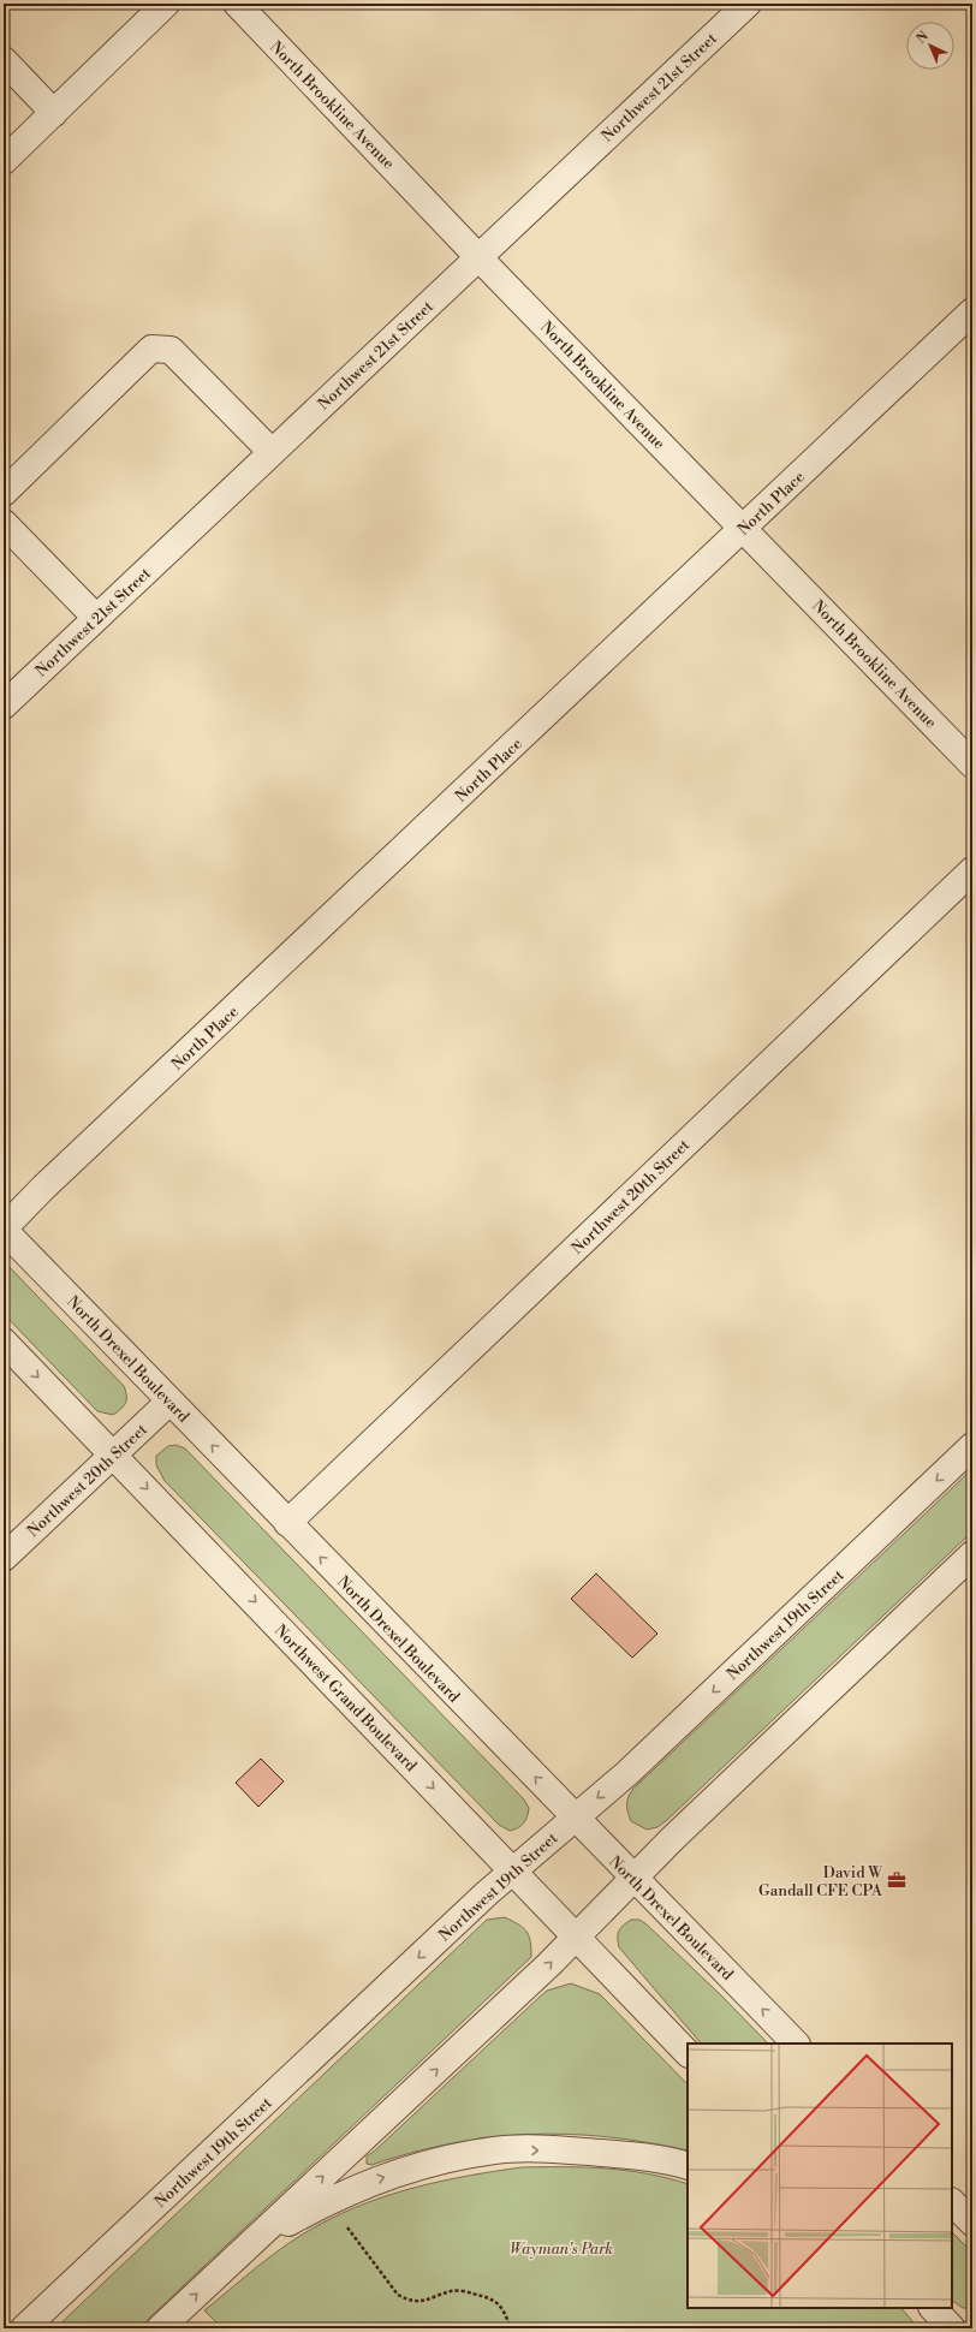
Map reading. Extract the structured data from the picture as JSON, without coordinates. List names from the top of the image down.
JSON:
{
  "streets": {
    "street": [
      "Northwest 21st Street",
      "North Brookline Avenue",
      "North Place",
      "Northwest 20th Street",
      "North Drexel Boulevard",
      "Northwest 19th Street",
      "Northwest Grand Boulevard"
    ]
  },
  "crossings": [
    ["Northwest 21st Street", "North Brookline Avenue"],
    ["North Brookline Avenue", "North Place"],
    ["North Place", "North Drexel Boulevard"],
    ["Northwest 20th Street", "North Drexel Boulevard"],
    ["Northwest 20th Street", "Northwest Grand Boulevard"],
    ["North Drexel Boulevard", "Northwest 19th Street"],
    ["Northwest 19th Street", "Northwest Grand Boulevard"]
  ],
  "one_way": ["North Drexel Boulevard", "Northwest Grand Boulevard"],
  "parks": ["Wayman's Park"],
  "places": {
    "office": ["David W Gandall CFE CPA"]
  },
  "north": "top left"
}
